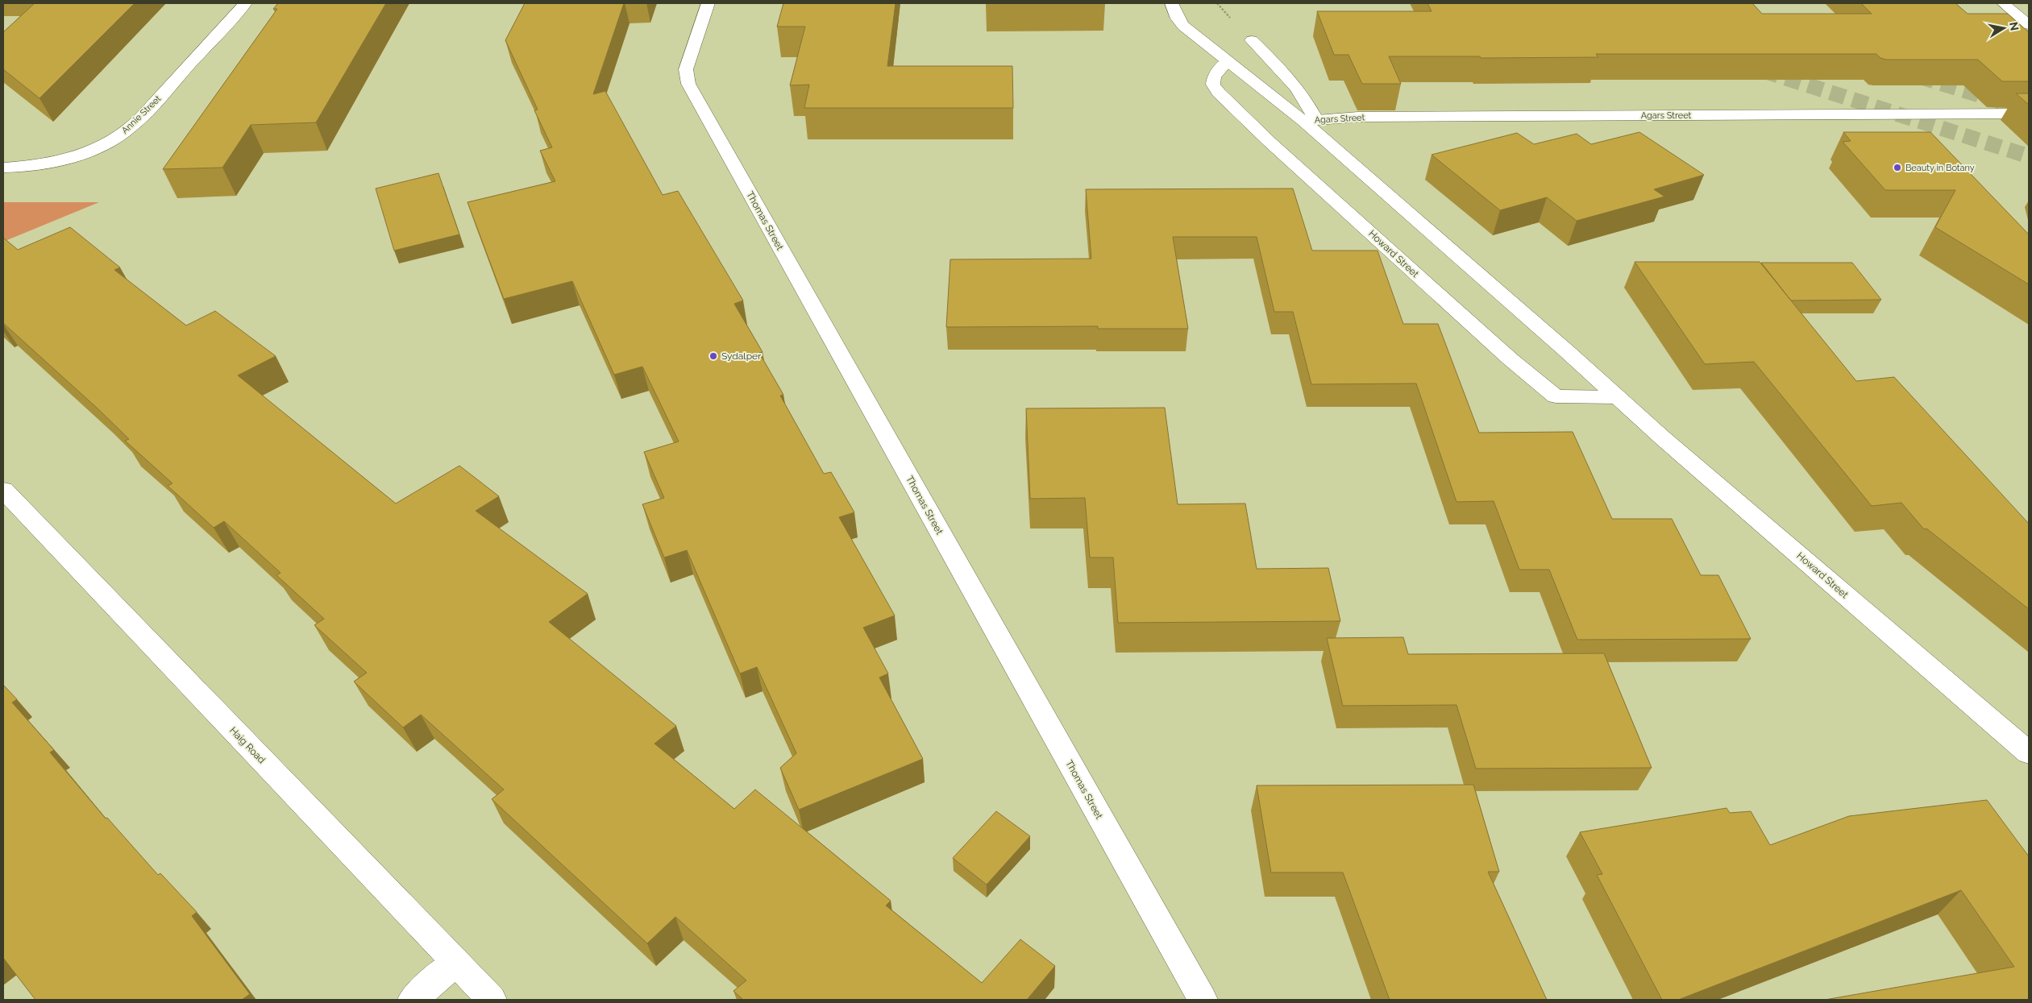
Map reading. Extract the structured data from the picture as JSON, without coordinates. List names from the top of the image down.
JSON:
{
  "streets": {
    "street": [
      "Annie Street",
      "Agars Street",
      "Thomas Street",
      "Howard Street",
      "Haig Road"
    ]
  },
  "crossings": [
    ["Agars Street", "Howard Street"]
  ],
  "places": ["Beauty in Botany", "Sydalper"],
  "north": "right"
}
